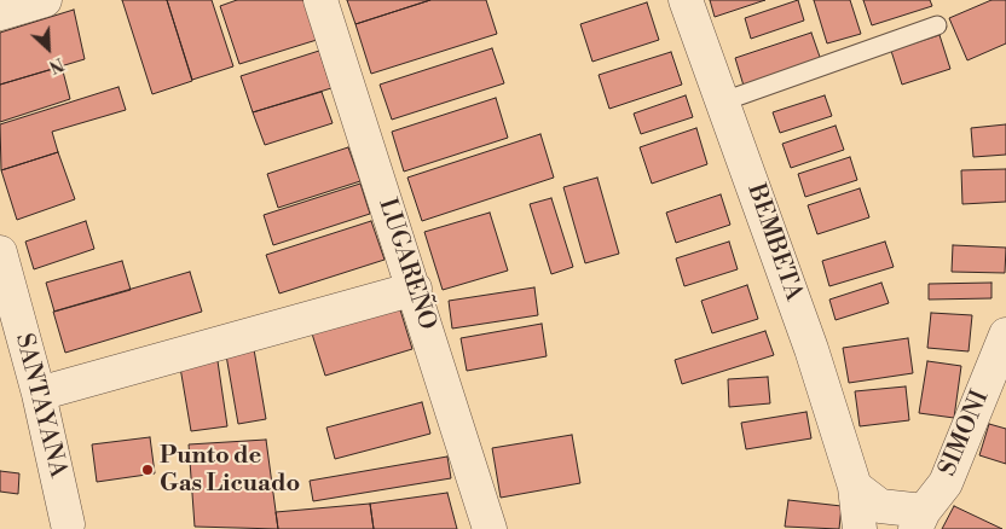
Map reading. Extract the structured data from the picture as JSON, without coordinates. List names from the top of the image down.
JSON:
{
  "streets": {
    "street": [
      "BEMBETA",
      "LUGAREÑO",
      "SANTAYANA",
      "SIMONI"
    ]
  },
  "places": ["Punto de Gas Licuado"],
  "north": "bottom right"
}
